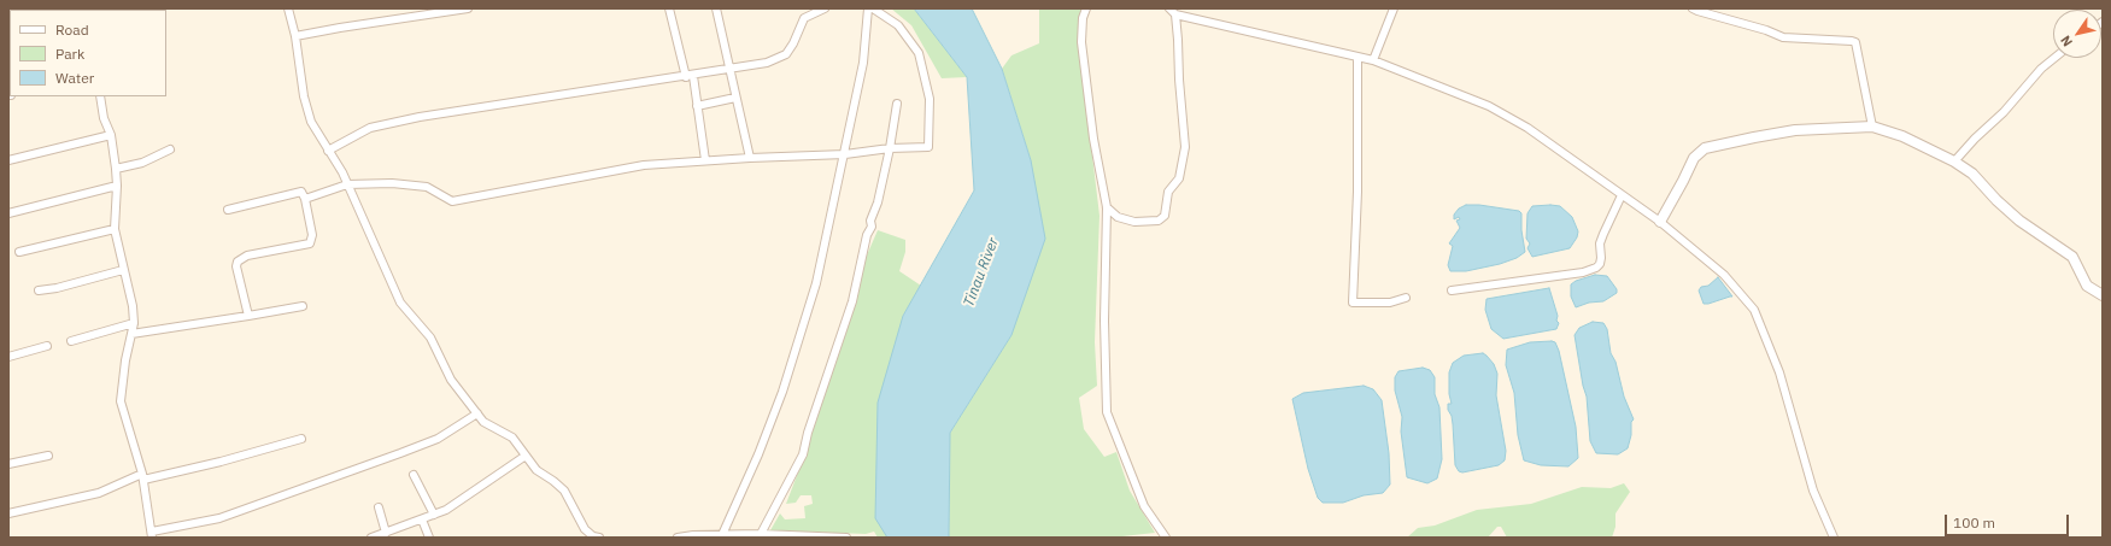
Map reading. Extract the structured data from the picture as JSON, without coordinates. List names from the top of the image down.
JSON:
{
  "water": ["Tinau River"],
  "legend": ["Road", "Park", "Water"],
  "scale_bar": "100 m",
  "north": "bottom left"
}
